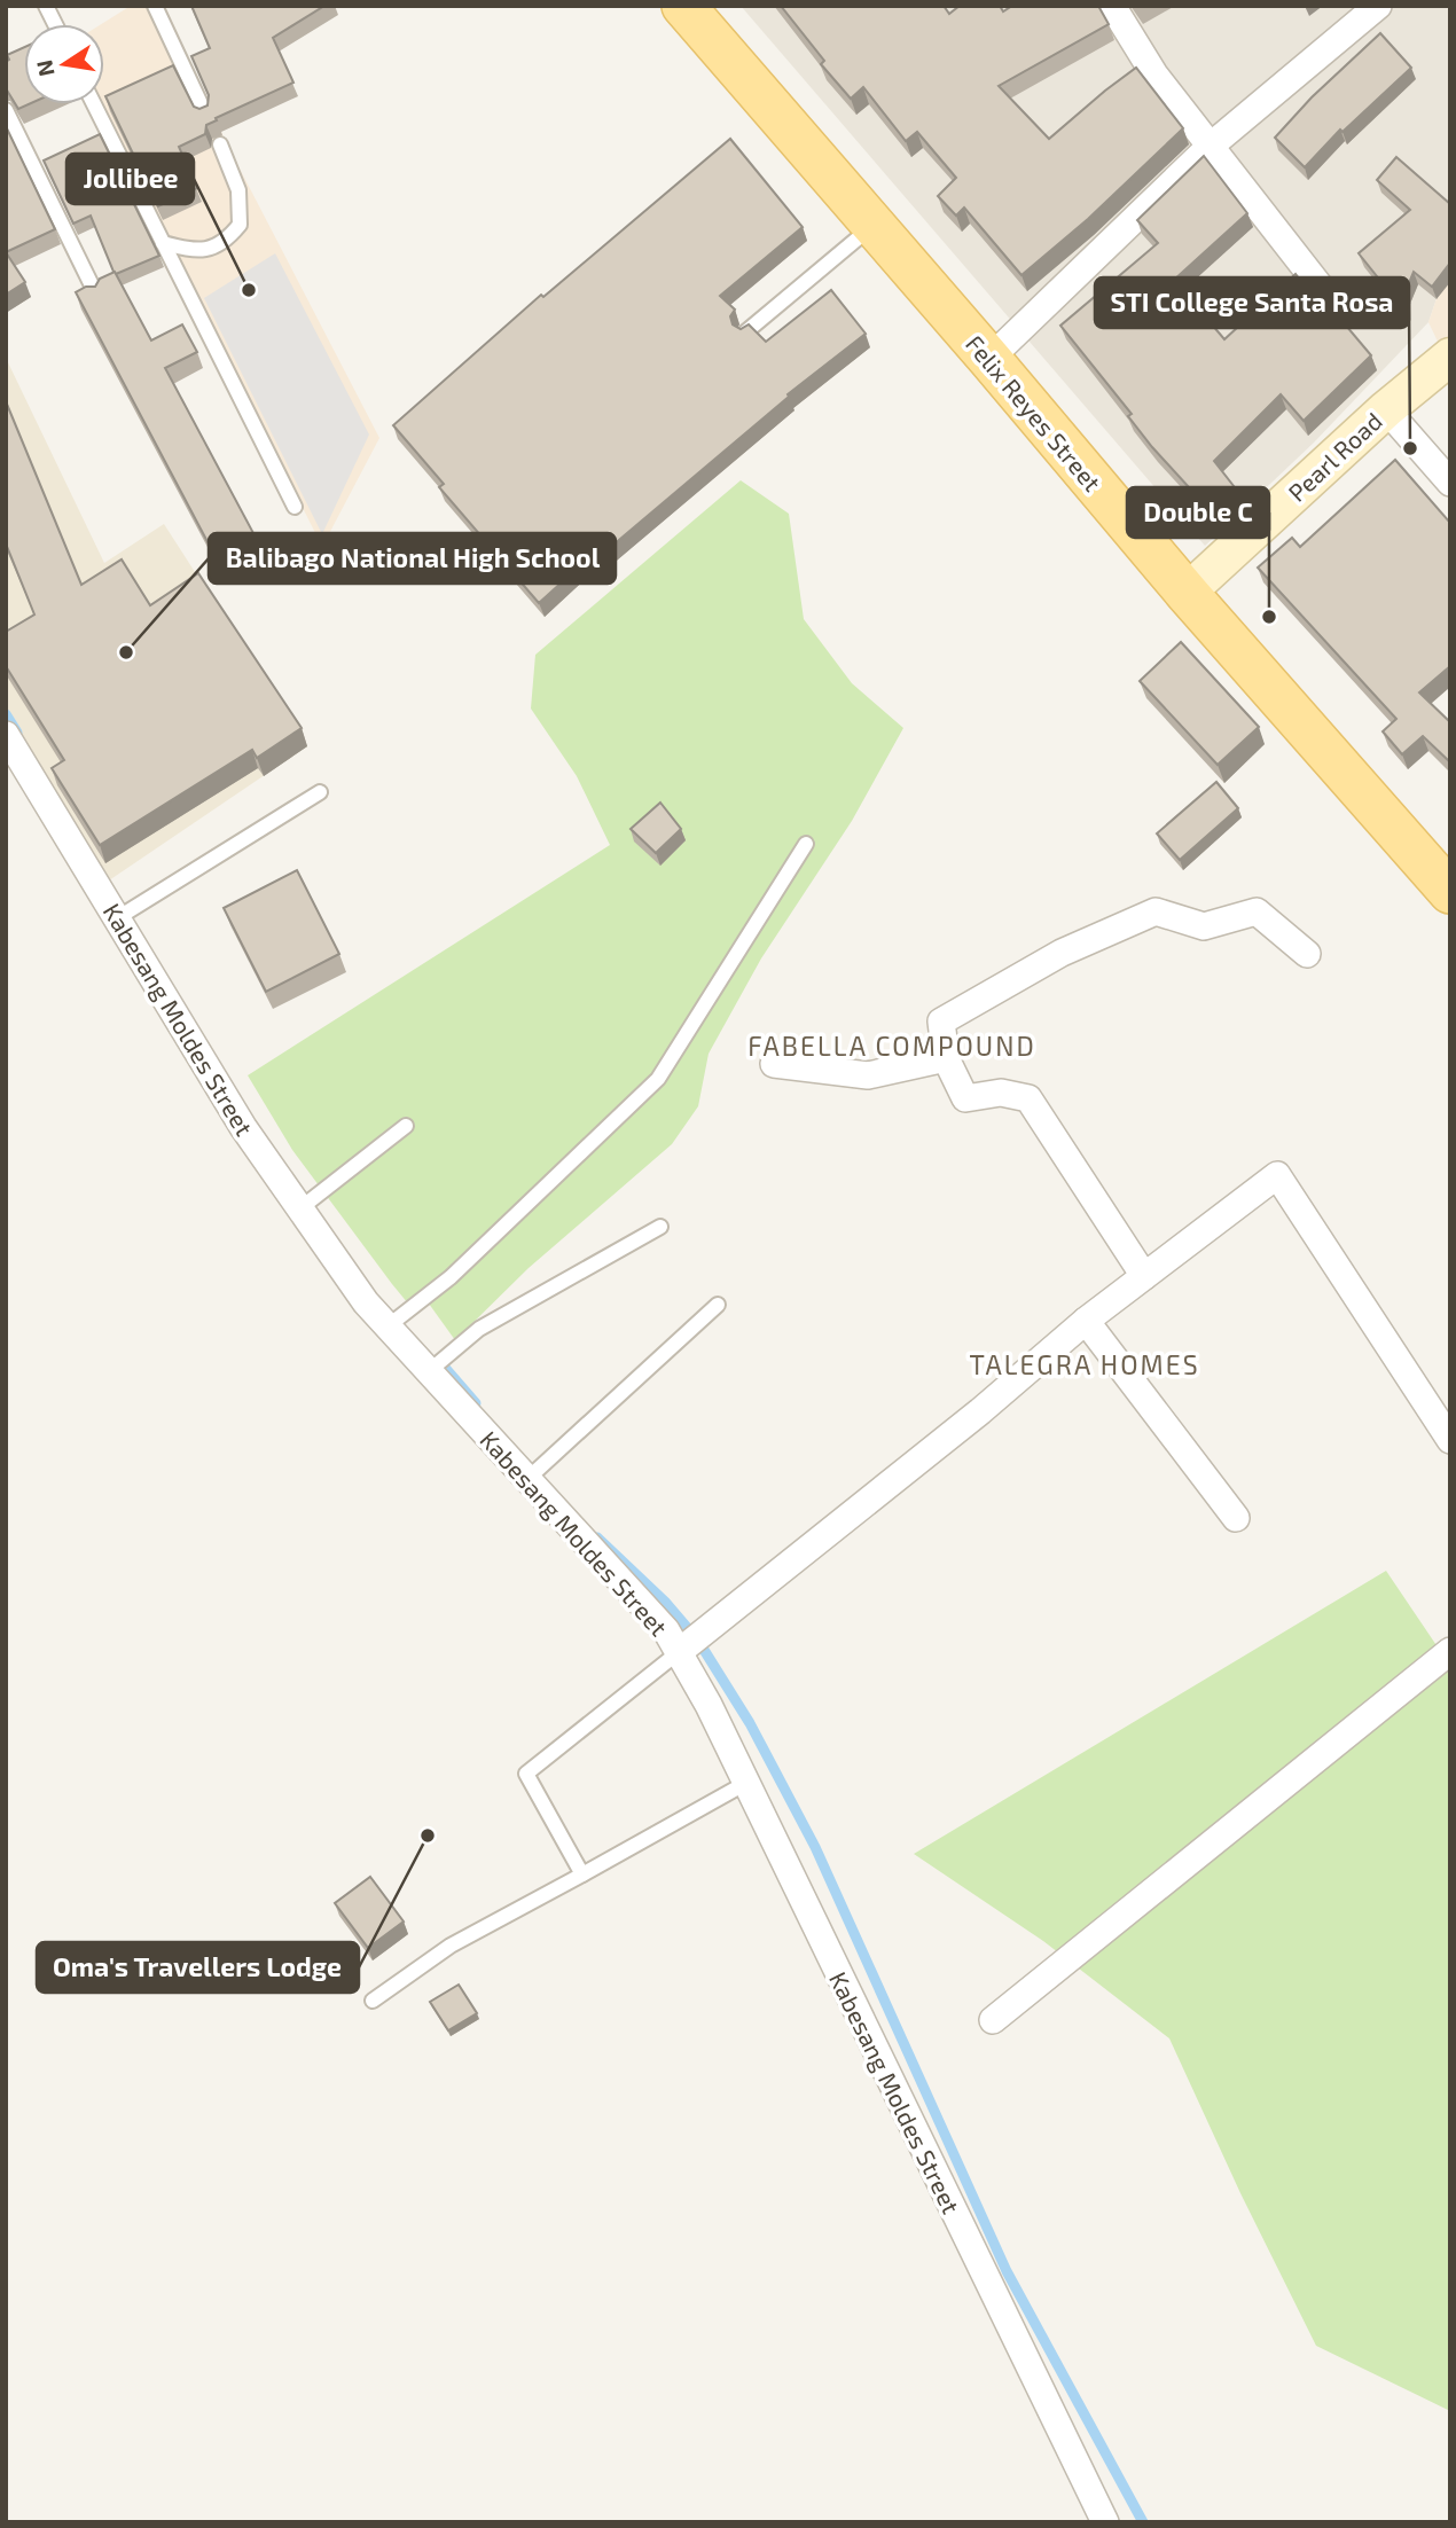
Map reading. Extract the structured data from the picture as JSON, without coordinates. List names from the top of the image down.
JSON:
{
  "streets": {
    "main road": ["Felix Reyes Street"],
    "street": ["Pearl Road", "Kabesang Moldes Street"]
  },
  "crossings": [
    ["Felix Reyes Street", "Pearl Road"]
  ],
  "districts": ["FABELLA COMPOUND", "TALEGRA HOMES"],
  "places": [
    "Jollibee",
    "STI College Santa Rosa",
    "Double C",
    "Balibago National High School",
    "Oma's Travellers Lodge"
  ],
  "north": "left"
}
